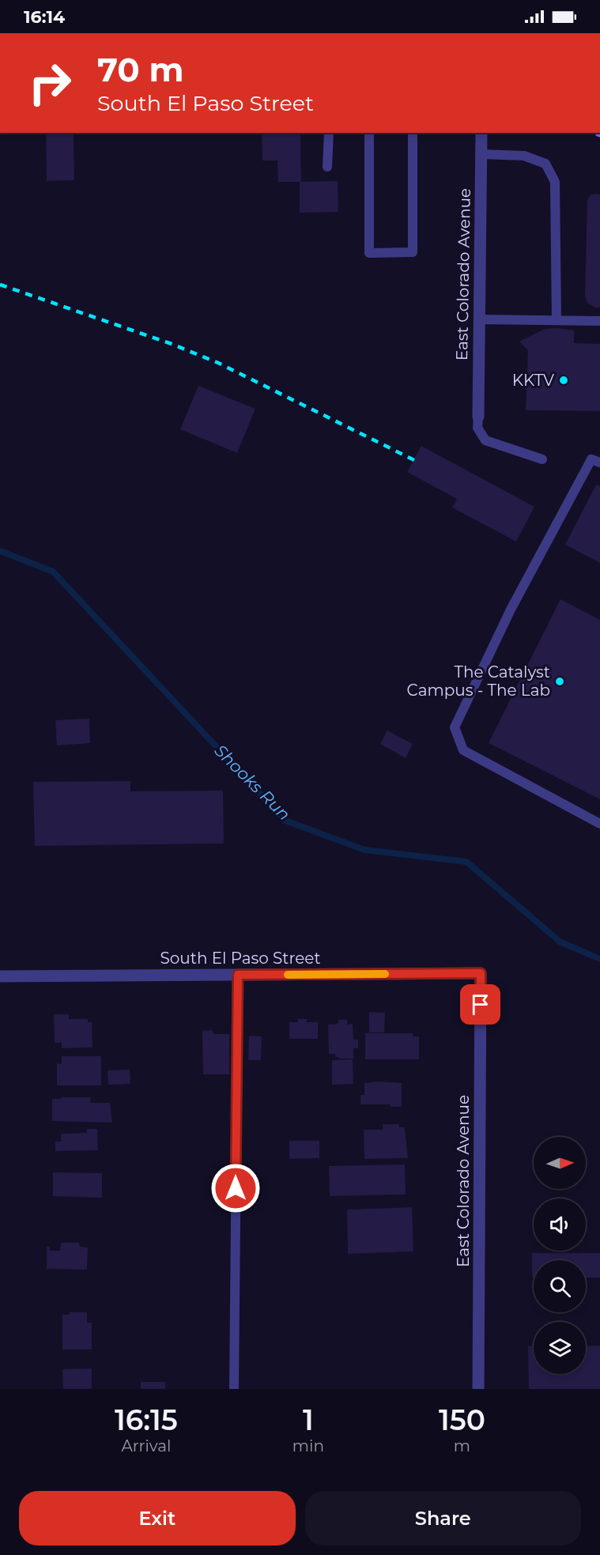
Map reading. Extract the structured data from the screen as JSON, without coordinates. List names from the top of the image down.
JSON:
{
  "streets": {
    "street": ["East Colorado Avenue", "South El Paso Street"]
  },
  "crossings": [
    ["East Colorado Avenue", "South El Paso Street"]
  ],
  "water": ["Shooks Run"],
  "places": ["KKTV", "The Catalyst Campus - The Lab"],
  "north": "right",
  "page": {
    "status": "16:14",
    "turn": ["70 m", "South El Paso Street"],
    "eta": [
      "16:15",
      "Arrival",
      "1",
      "min",
      "150",
      "m"
    ],
    "buttons": ["Exit", "Share"]
  }
}
